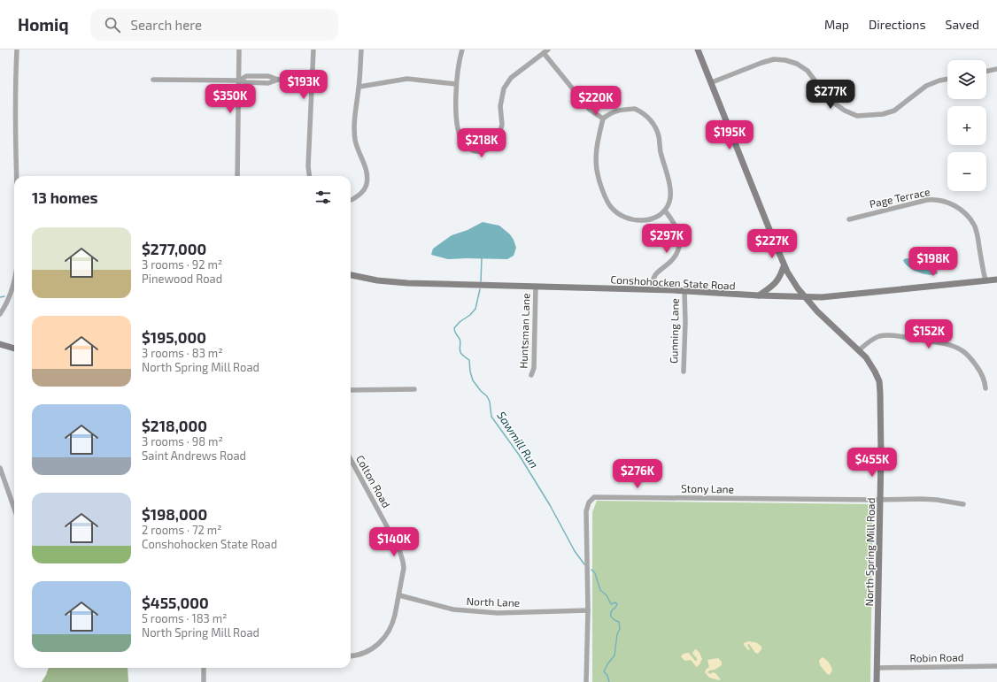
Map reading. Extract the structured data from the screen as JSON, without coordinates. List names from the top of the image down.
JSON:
{
  "streets": {
    "main road": ["Conshohocken State Road", "North Spring Mill Road"],
    "street": [
      "Page Terrace",
      "Huntsman Lane",
      "Gunning Lane",
      "Colton Road",
      "Stony Lane",
      "North Lane",
      "Robin Road"
    ]
  },
  "crossings": [
    ["Page Terrace", "Conshohocken State Road"],
    ["Conshohocken State Road", "Huntsman Lane"],
    ["Conshohocken State Road", "Gunning Lane"],
    ["Conshohocken State Road", "North Spring Mill Road"],
    ["Colton Road", "North Lane"],
    ["Stony Lane", "North Spring Mill Road"],
    ["Stony Lane", "North Lane"],
    ["North Spring Mill Road", "Robin Road"]
  ],
  "water": ["Sawmill Run"],
  "page": {
    "header": "Homiq",
    "search": "Search here",
    "nav": ["Map", "Directions", "Saved"],
    "map_buttons": ["+", "−"],
    "price": [
      "$193K",
      "$277K",
      "$350K",
      "$220K",
      "$195K",
      "$218K",
      "$297K",
      "$227K",
      "$198K",
      "$152K",
      "$455K",
      "$276K",
      "$140K"
    ],
    "heading": "13 homes",
    "list": [
      {
        "name": "$277,000",
        "note": "3 rooms · 92 m² · Pinewood Road"
      },
      {
        "name": "$195,000",
        "note": "3 rooms · 83 m² · North Spring Mill Road"
      },
      {
        "name": "$218,000",
        "note": "3 rooms · 98 m² · Saint Andrews Road"
      },
      {
        "name": "$198,000",
        "note": "2 rooms · 72 m² · Conshohocken State Road"
      },
      {
        "name": "$455,000",
        "note": "5 rooms · 183 m² · North Spring Mill Road"
      }
    ]
  }
}
